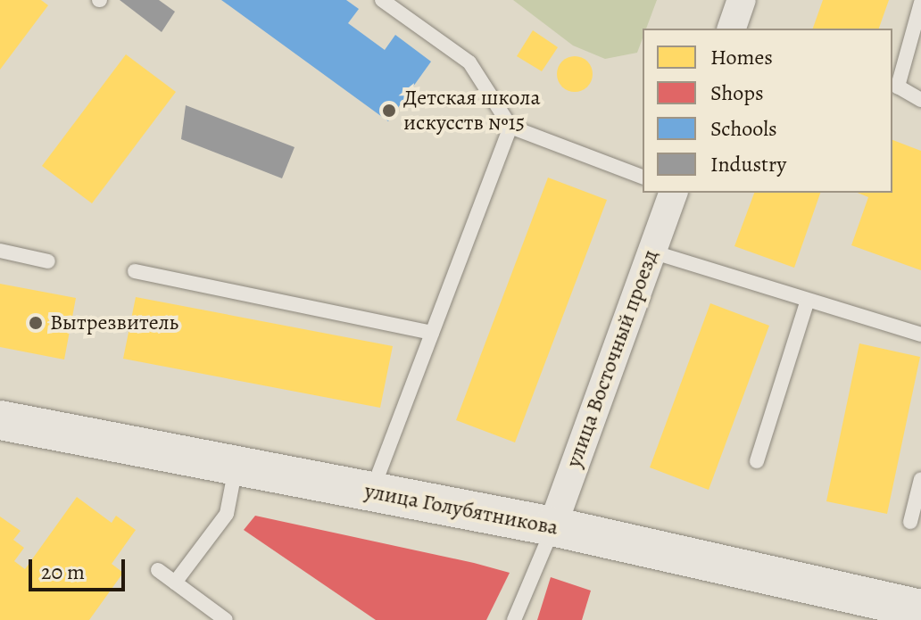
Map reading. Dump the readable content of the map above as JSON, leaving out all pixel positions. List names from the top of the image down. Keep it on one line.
{"streets":{"street":["улица Восточный проезд","улица Голубятникова"]},"crossings":[["улица Восточный проезд","улица Голубятникова"]],"places":["Детская школа искусств №15","Вытрезвитель"],"legend":["Homes","Shops","Schools","Industry"],"scale_bar":"20 m"}
